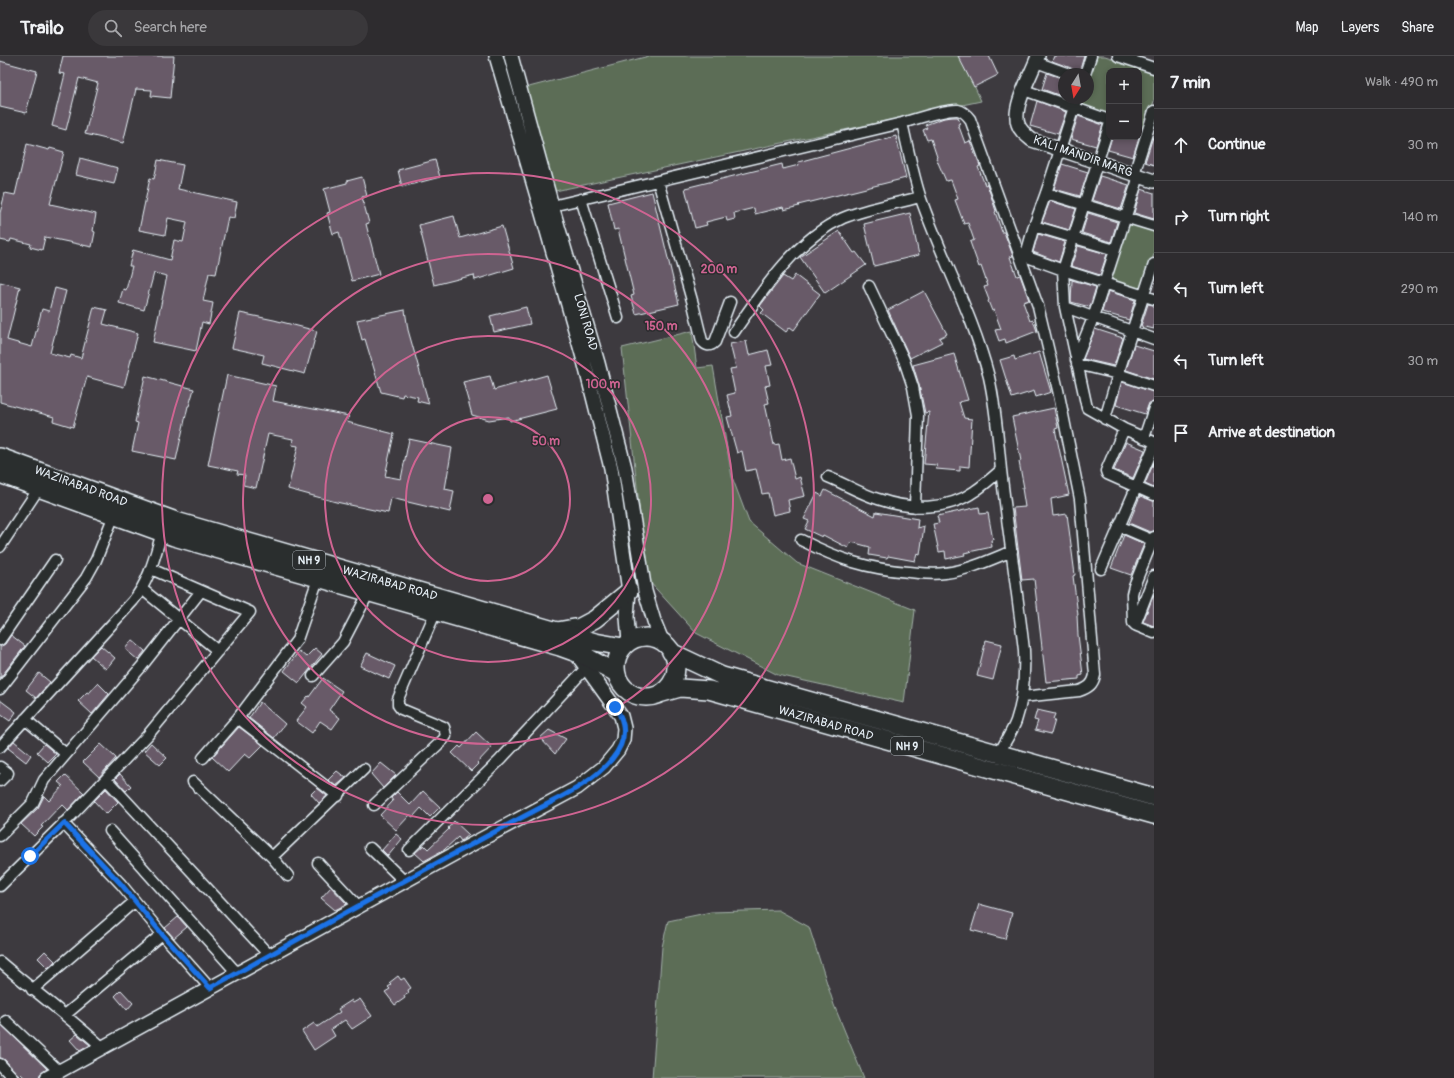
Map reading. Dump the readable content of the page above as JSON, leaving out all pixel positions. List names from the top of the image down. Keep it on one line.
{"streets":{"main road":["WAZIRABAD ROAD","NH 9"],"street":["KALI MANDIR MARG","LONI ROAD"]},"north":"bottom","page":{"header":"Trailo","search":"Search here","nav":["Map","Layers","Share"],"heading":["7 min","Walk · 490 m"],"map_buttons":["+","−"],"list":[["Continue","30 m"],["Turn right","140 m"],["Turn left","290 m"],["Turn left","30 m"],"Arrive at destination"]},"rings":["200 m","150 m","100 m","50 m"]}
